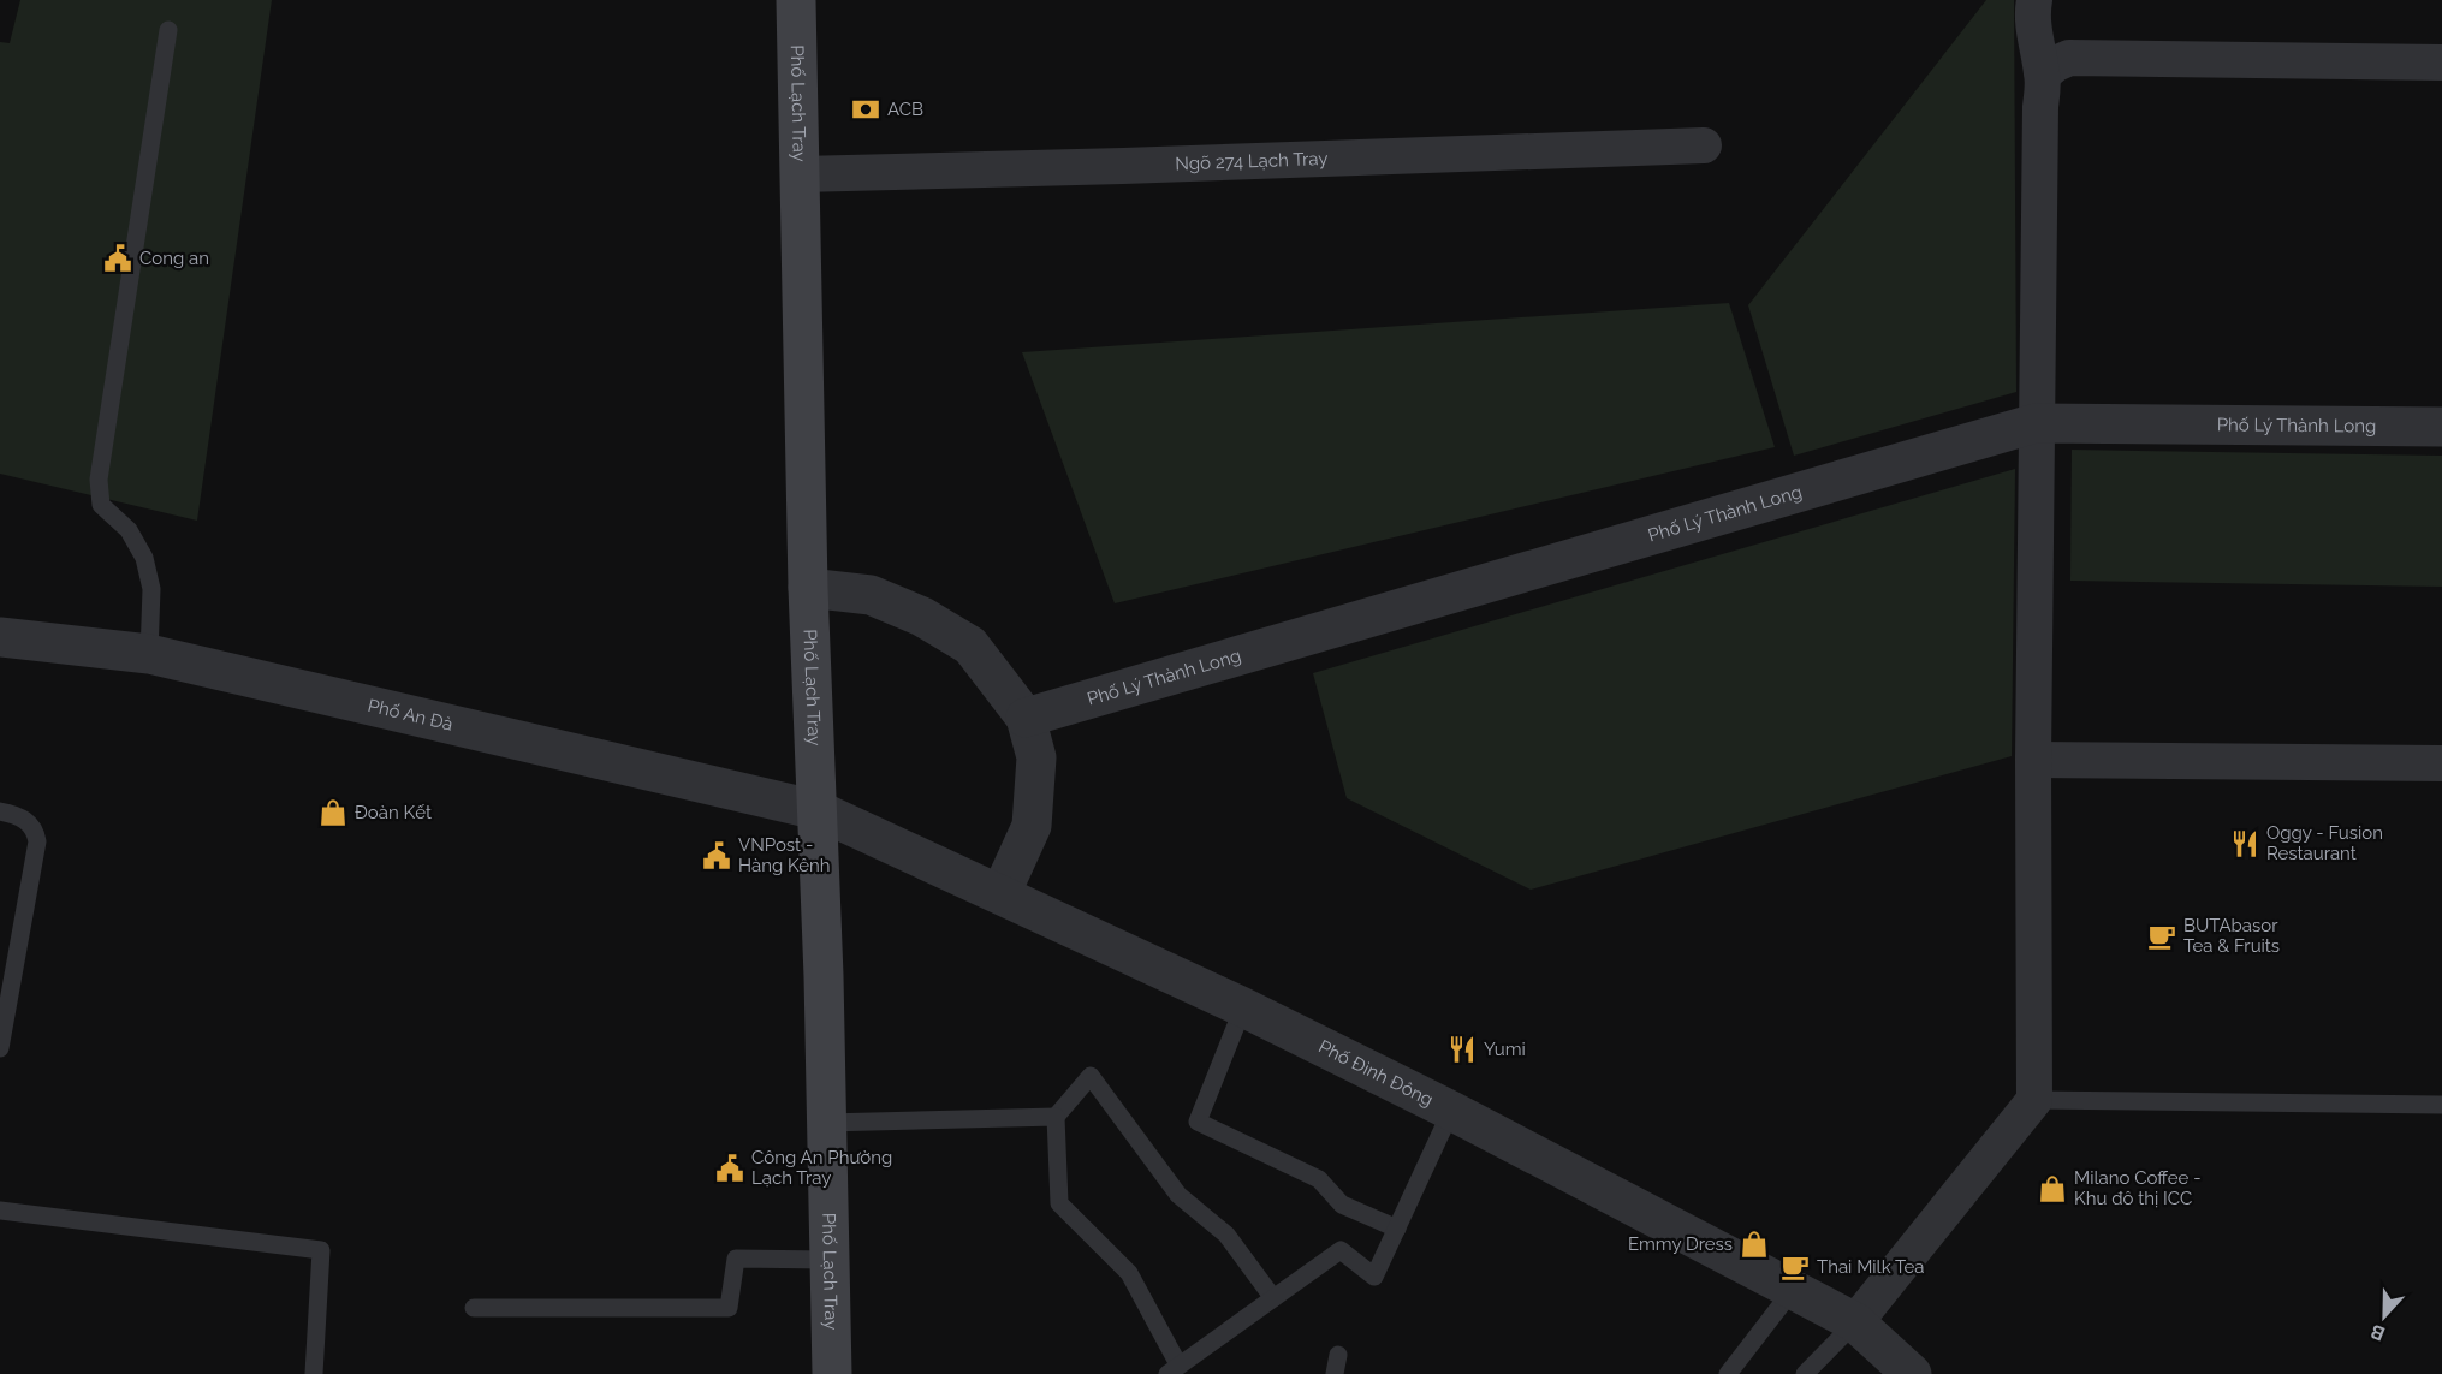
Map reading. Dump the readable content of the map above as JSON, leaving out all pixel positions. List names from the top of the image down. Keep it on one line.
{"streets":{"main road":["Phố Lạch Tray"],"street":["Ngõ 274 Lạch Tray","Phố Lý Thành Long","Phố An Đà","Phố Đình Đông"]},"crossings":[["Phố Lạch Tray","Ngõ 274 Lạch Tray"],["Phố Lạch Tray","Phố An Đà"],["Phố Lạch Tray","Phố Đình Đông"],["Phố An Đà","Phố Đình Đông"]],"places":{"bank":["ACB"],"public building":["Cong an","VNPost - Hàng Kênh","Công An Phường Lạch Tray"],"shop":["Đoàn Kết","Milano Coffee - Khu đô thị ICC","Emmy Dress"],"restaurant":["Oggy - Fusion Restaurant","Yumi"],"cafe":["BUTAbasor Tea & Fruits","Thai Milk Tea"]},"north":"bottom"}
